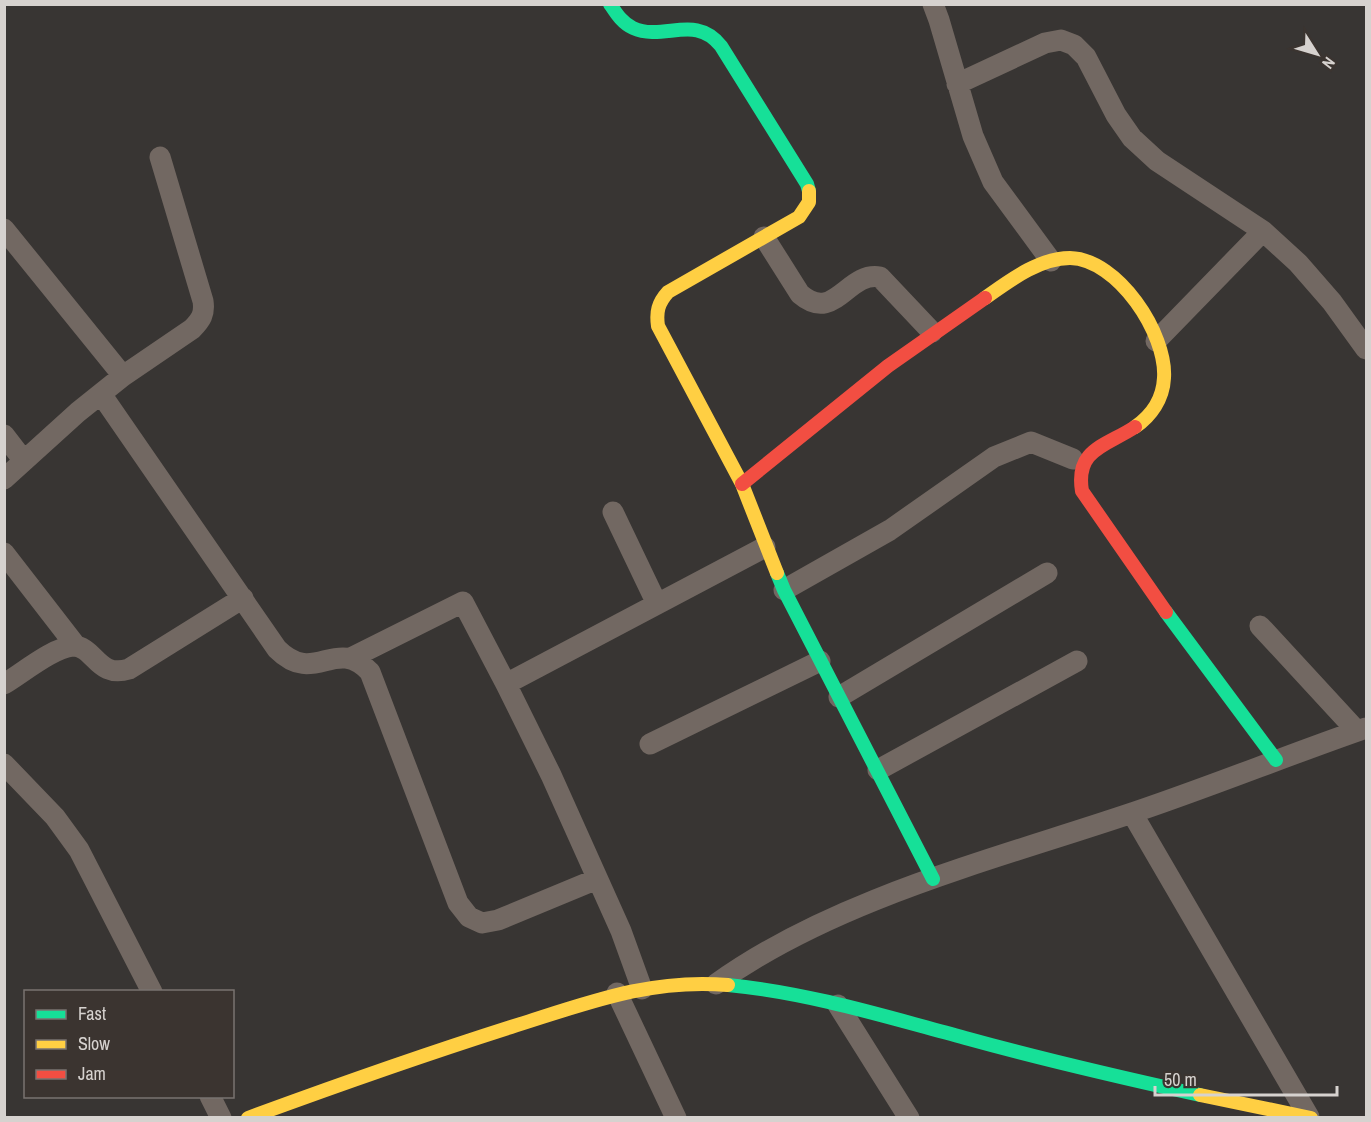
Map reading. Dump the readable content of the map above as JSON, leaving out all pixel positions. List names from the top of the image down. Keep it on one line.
{"legend":["Fast","Slow","Jam"],"scale_bar":"50 m","north":"bottom right"}
